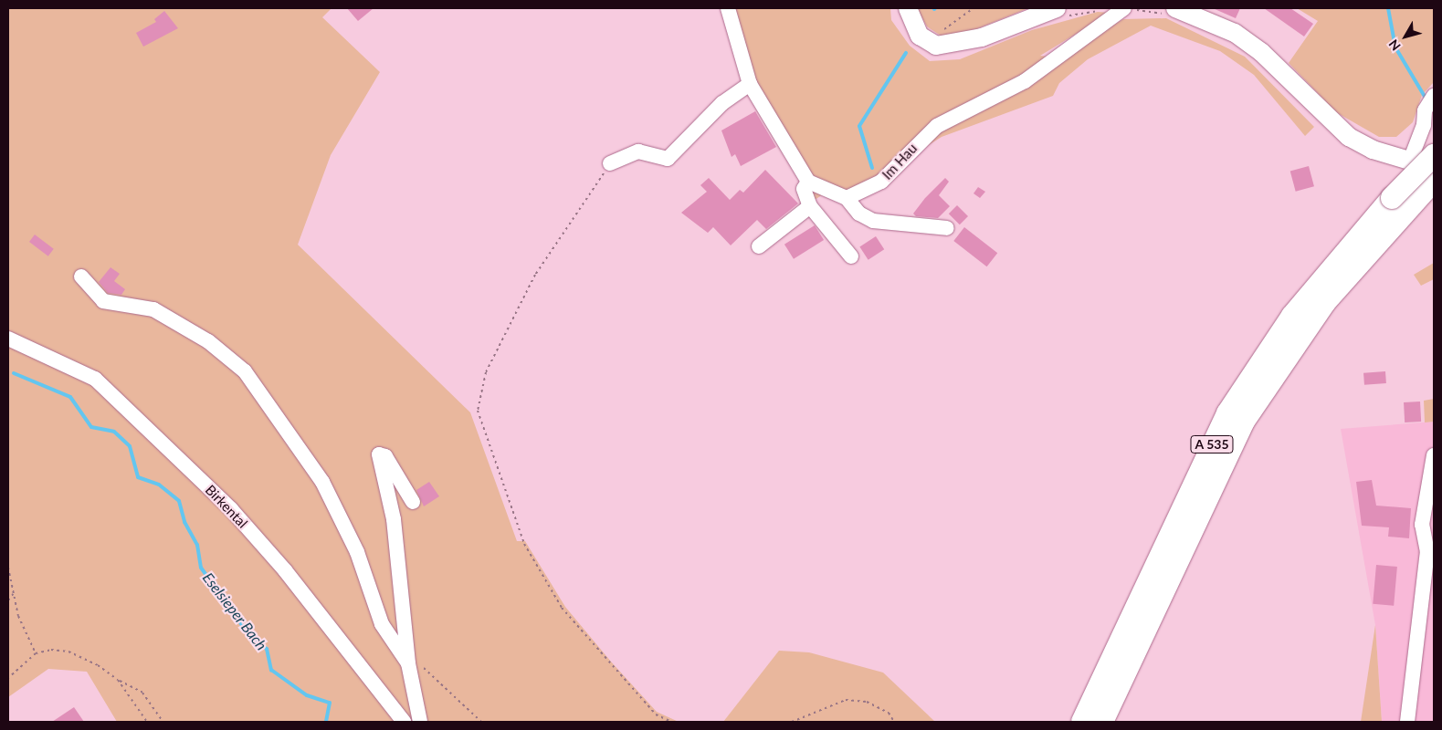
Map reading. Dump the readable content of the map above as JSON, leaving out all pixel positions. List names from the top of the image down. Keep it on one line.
{"streets":{"highway":["A 535"],"street":["Im Hau","Birkental"]},"water":["Eselsieper Bach"],"north":"bottom left"}
